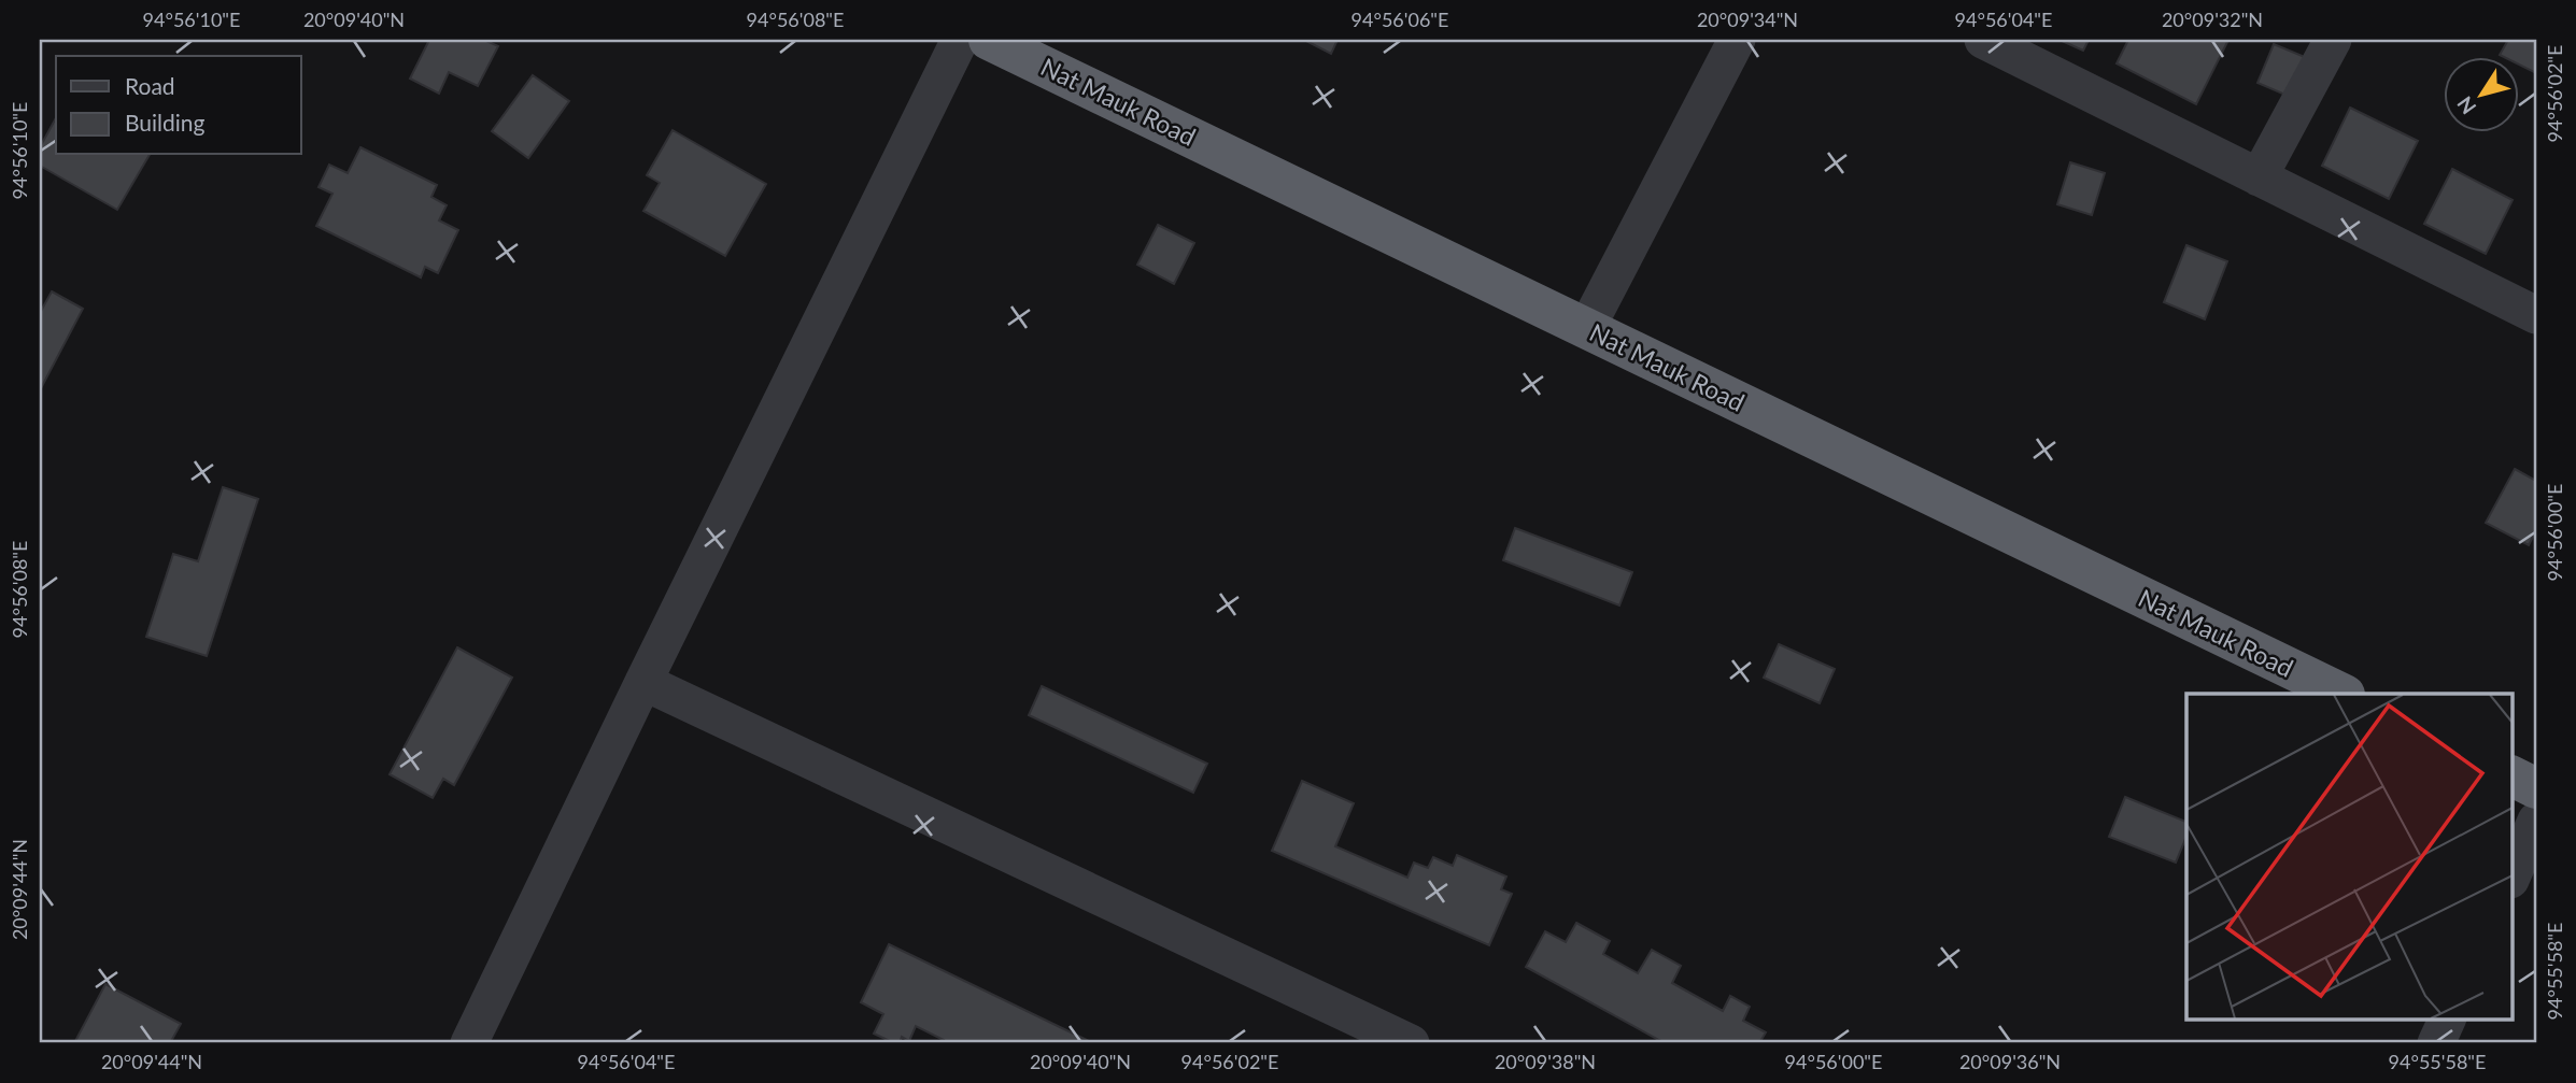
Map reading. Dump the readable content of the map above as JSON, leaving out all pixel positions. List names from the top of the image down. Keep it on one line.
{"streets":{"highway":["Nat Mauk Road"]},"legend":["Road","Building"],"north":"bottom left","coordinates":["94°56'10\"E","20°09'40\"N","94°56'08\"E","94°56'06\"E","20°09'34\"N","94°56'04\"E","20°09'32\"N","94°56'02\"E","94°56'00\"E","20°09'44\"N","94°55'58\"E","20°09'38\"N","20°09'36\"N"]}
